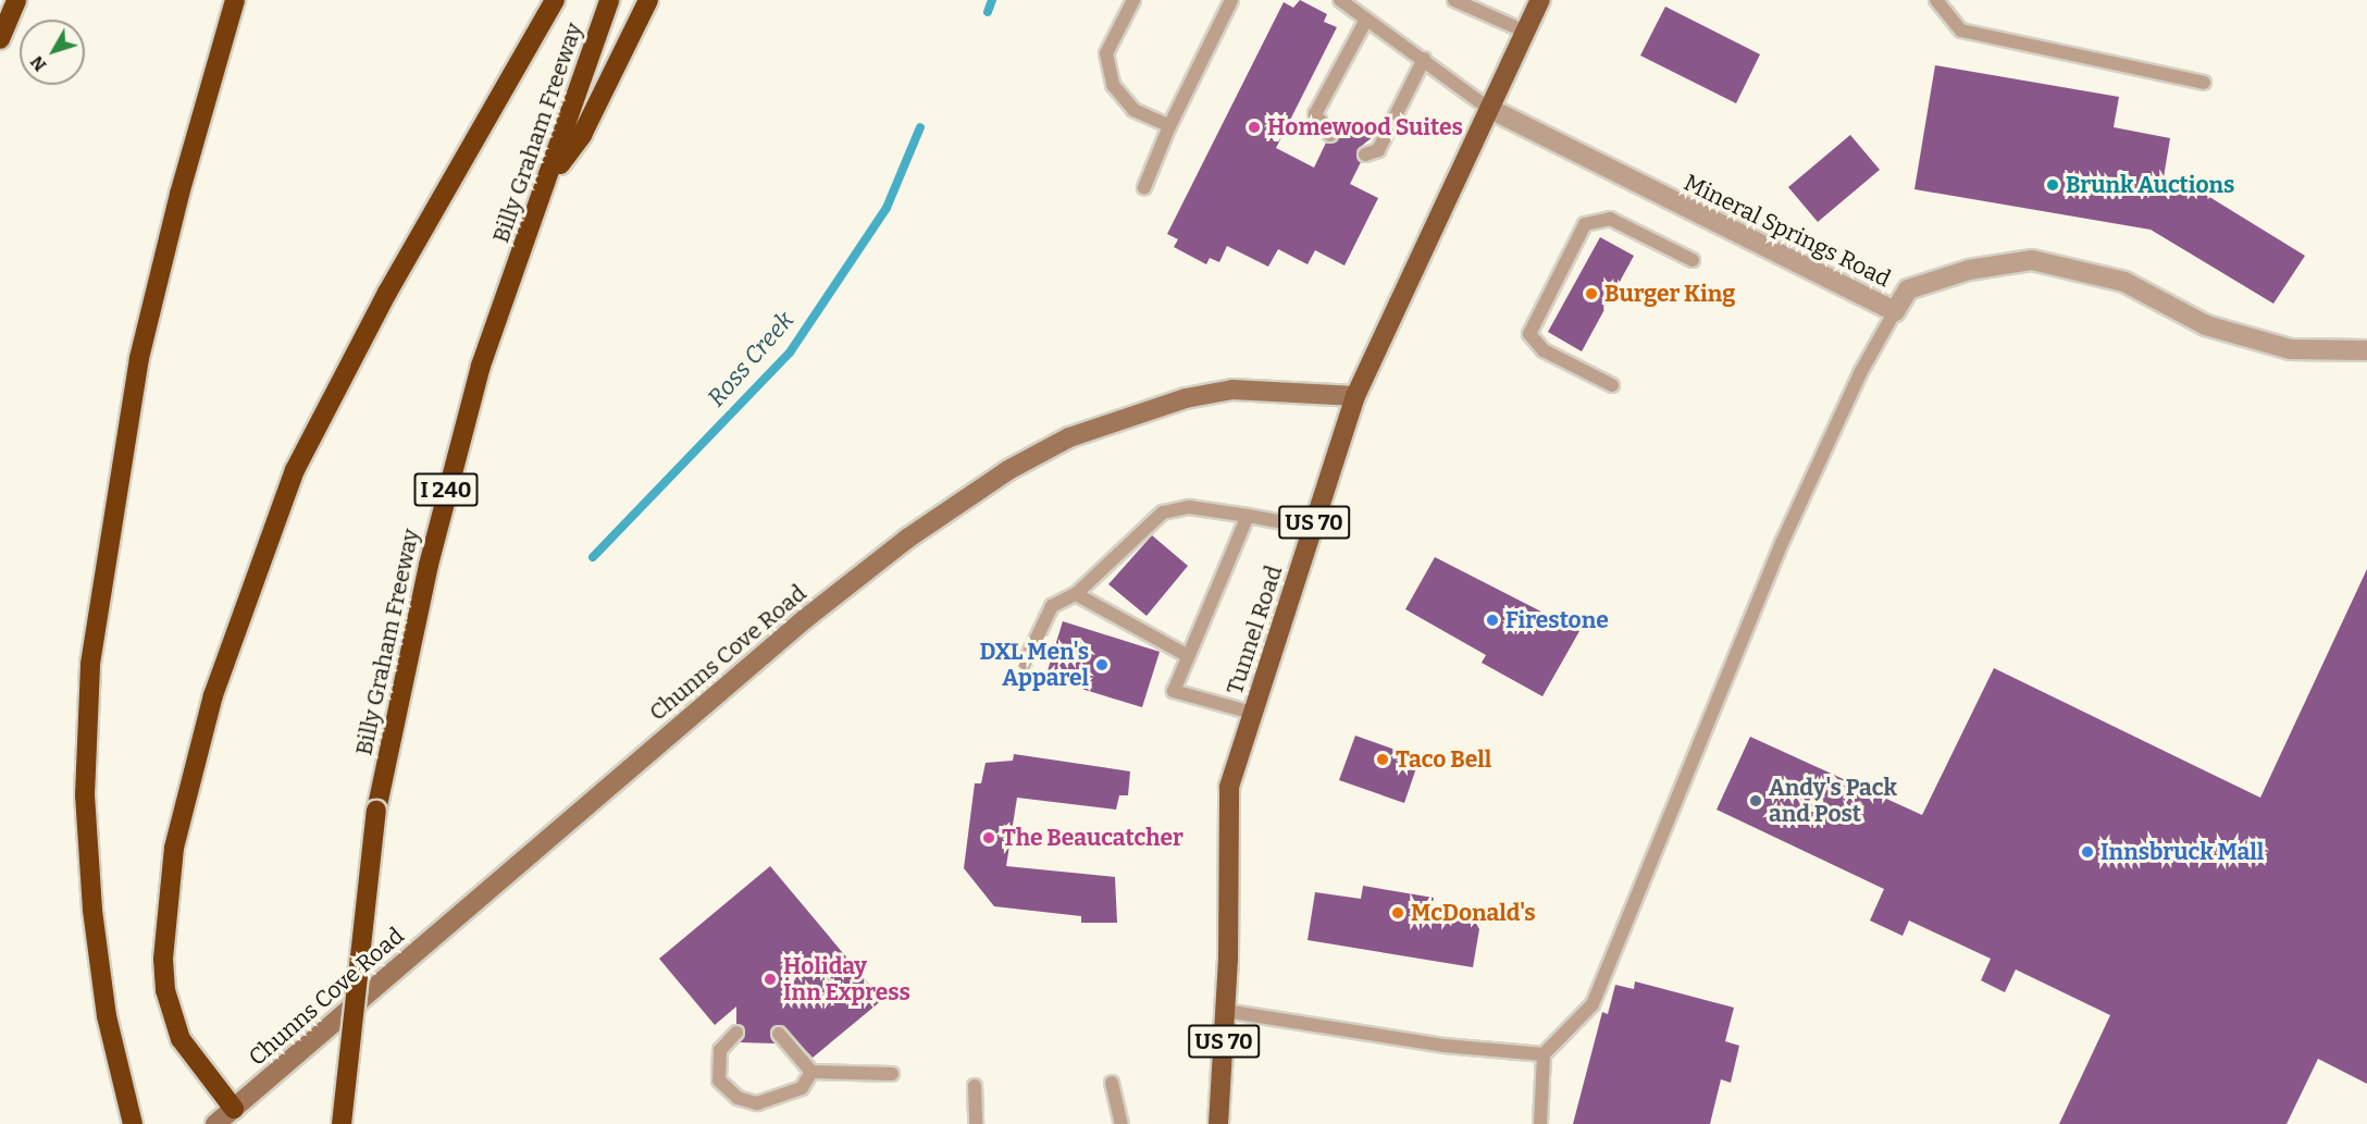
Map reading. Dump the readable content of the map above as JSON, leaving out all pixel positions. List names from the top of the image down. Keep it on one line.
{"streets":{"highway":["Billy Graham Freeway","I 240"],"main road":["US 70","Tunnel Road","Chunns Cove Road"],"street":["Mineral Springs Road"]},"crossings":[["Mineral Springs Road","Tunnel Road"],["Tunnel Road","Chunns Cove Road"]],"water":["Ross Creek"],"places":["Homewood Suites","Brunk Auctions","Burger King","Firestone","DXL Men's Apparel","Taco Bell","Andy's Pack and Post","The Beaucatcher","Innsbruck Mall","McDonald's","Holiday Inn Express"],"north":"bottom left"}
